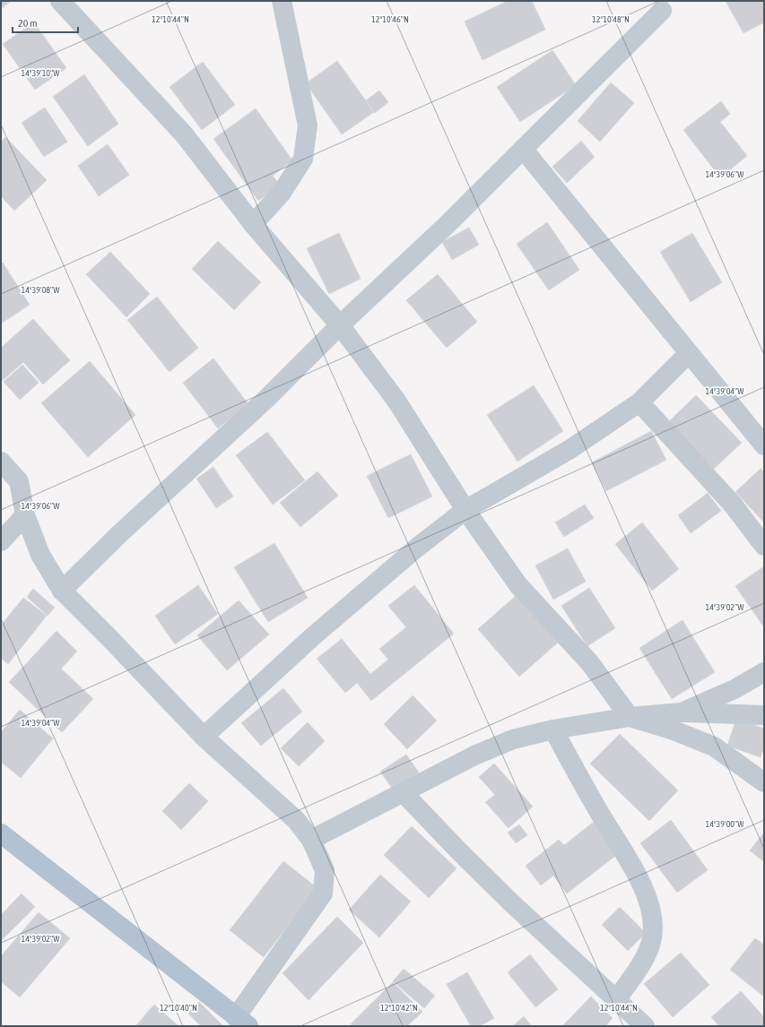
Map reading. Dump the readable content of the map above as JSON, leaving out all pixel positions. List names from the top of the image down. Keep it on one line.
{"scale_bar":"20 m","coordinates":["12°10'44\"N","12°10'46\"N","12°10'48\"N","14°39'10\"W","14°39'06\"W","14°39'08\"W","14°39'04\"W","14°39'02\"W","14°39'00\"W","12°10'40\"N","12°10'42\"N"]}
